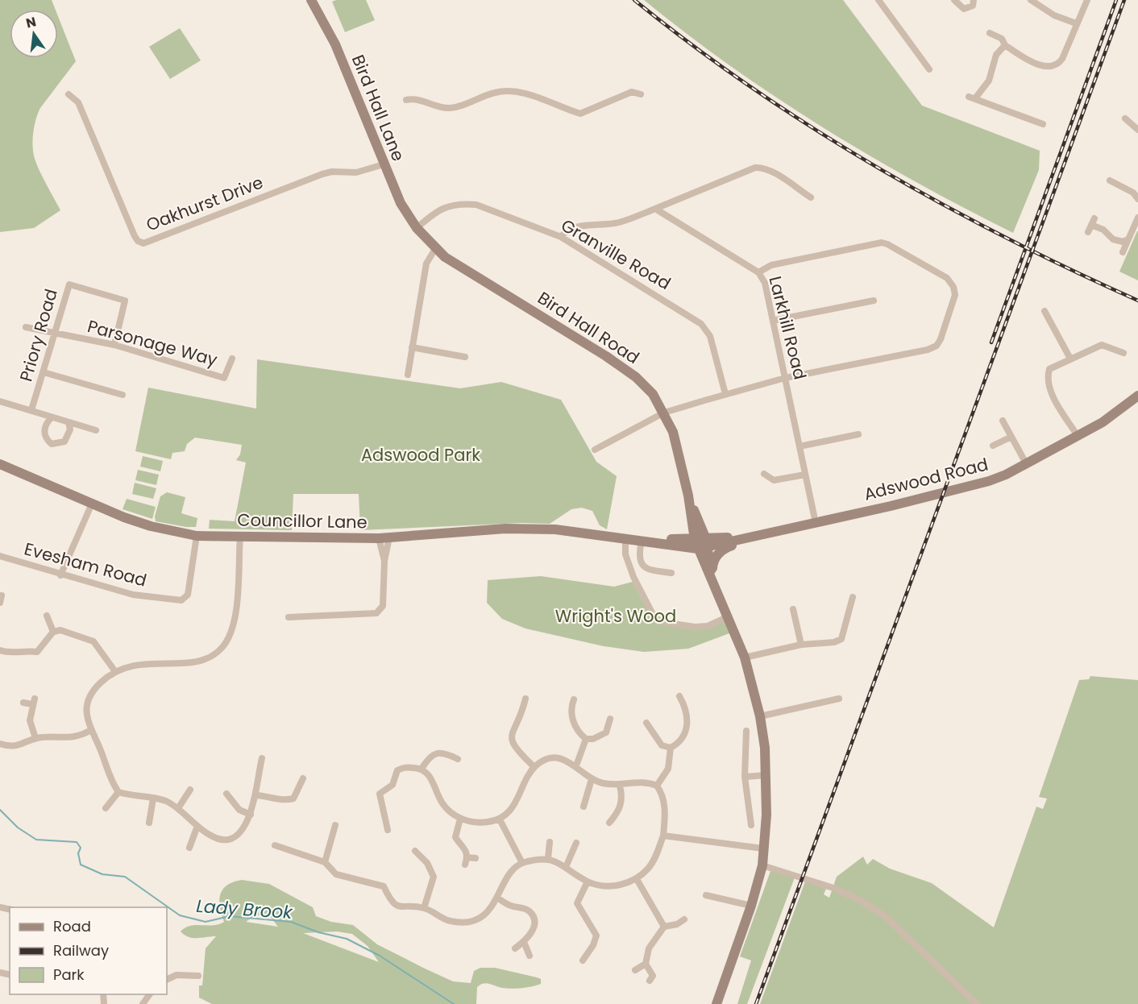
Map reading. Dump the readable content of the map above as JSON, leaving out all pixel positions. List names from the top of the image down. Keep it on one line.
{"streets":{"street":["Bird Hall Lane","Oakhurst Drive","Granville Road","Bird Hall Road","Larkhill Road","Priory Road","Parsonage Way","Adswood Road","Councillor Lane","Evesham Road"]},"crossings":[["Bird Hall Lane","Oakhurst Drive"],["Bird Hall Lane","Granville Road"],["Bird Hall Lane","Bird Hall Road"],["Granville Road","Bird Hall Road"],["Bird Hall Road","Adswood Road"],["Bird Hall Road","Councillor Lane"],["Larkhill Road","Adswood Road"],["Priory Road","Parsonage Way"],["Adswood Road","Councillor Lane"],["Councillor Lane","Evesham Road"]],"water":["Lady Brook"],"parks":["Adswood Park","Wright's Wood"],"legend":["Road","Railway","Park"],"north":"top"}
